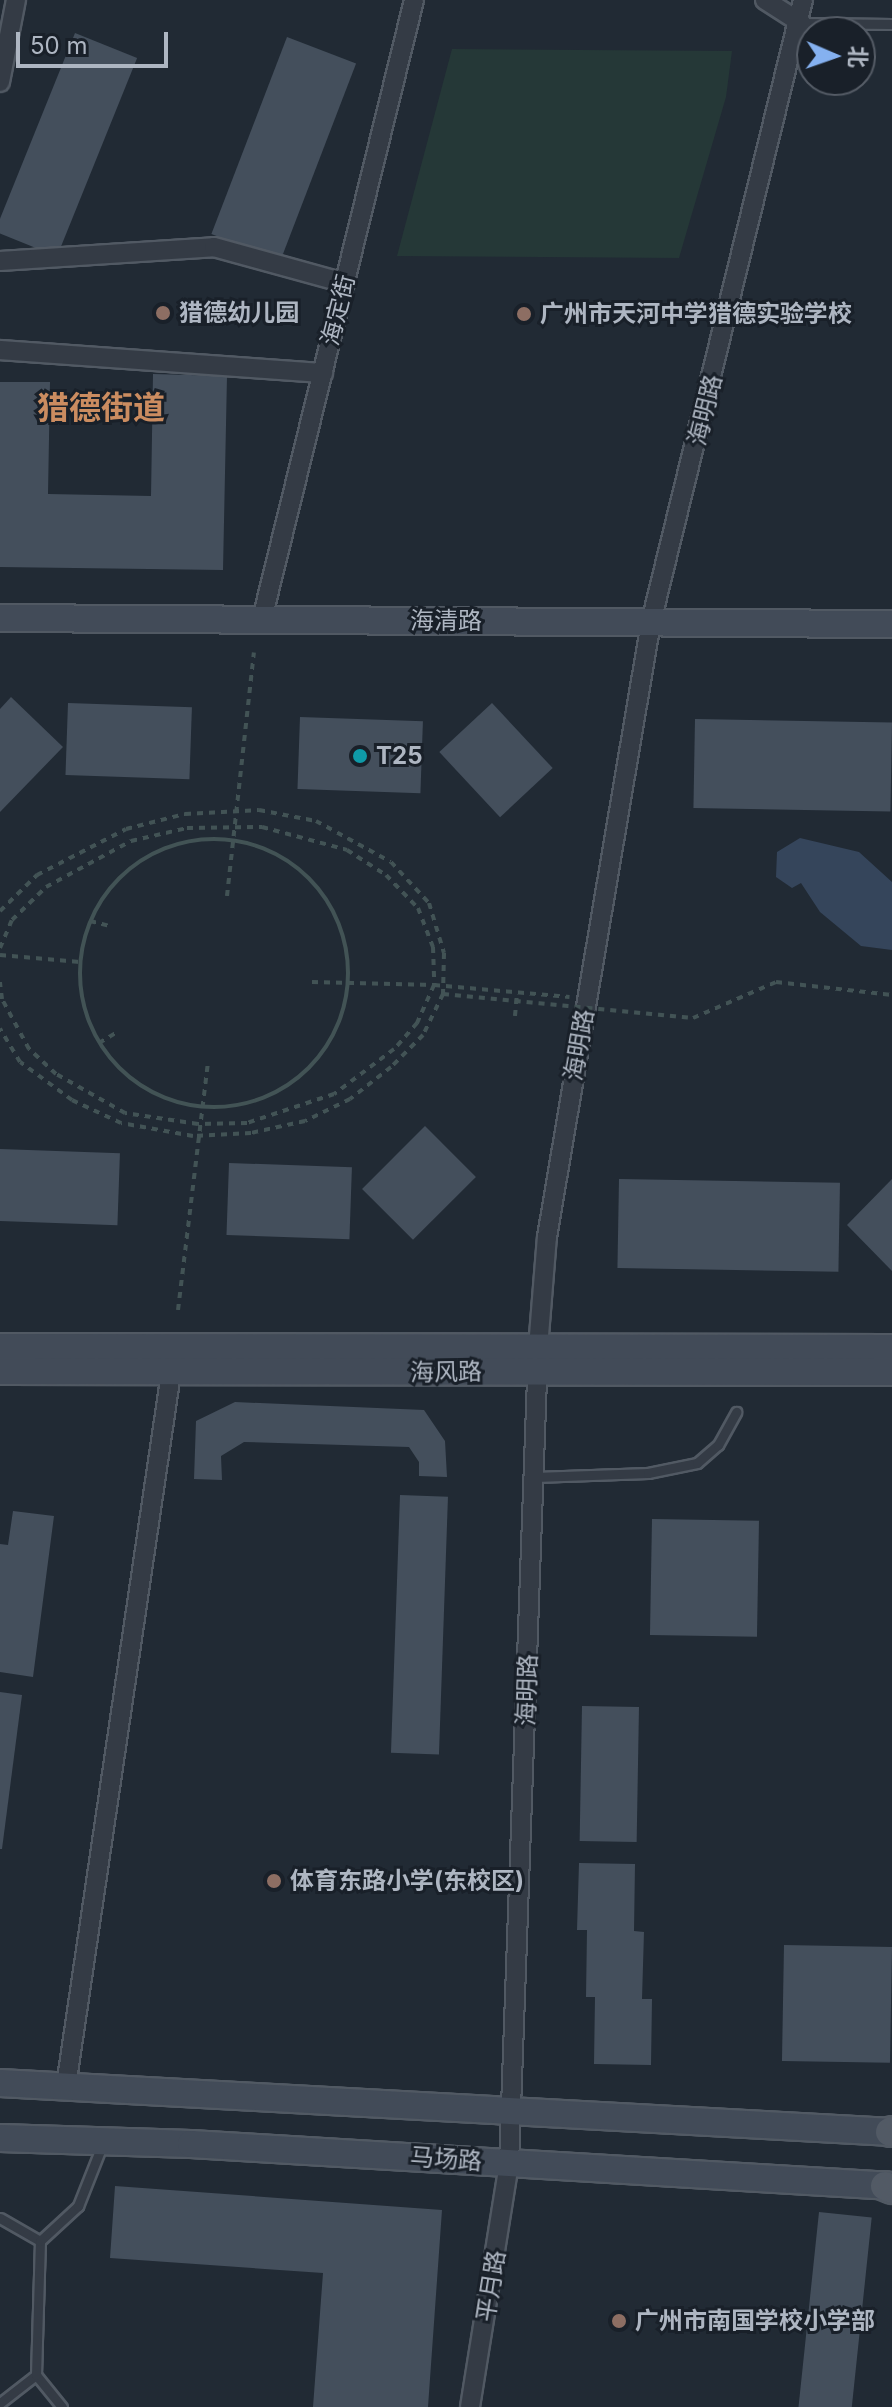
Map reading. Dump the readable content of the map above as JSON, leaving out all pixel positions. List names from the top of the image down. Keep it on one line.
{"streets":{"street":["海定街","海明路","海清路","海风路","马场路","平月路"]},"crossings":[["海定街","海清路"],["海明路","海清路"],["海明路","海风路"],["海明路","马场路"],["海明路","平月路"],["马场路","平月路"]],"districts":["猎德街道"],"places":["猎德幼儿园","广州市天河中学猎德实验学校","T25","体育东路小学(东校区)","广州市南国学校小学部"],"scale_bar":"50 m","north":"right"}
